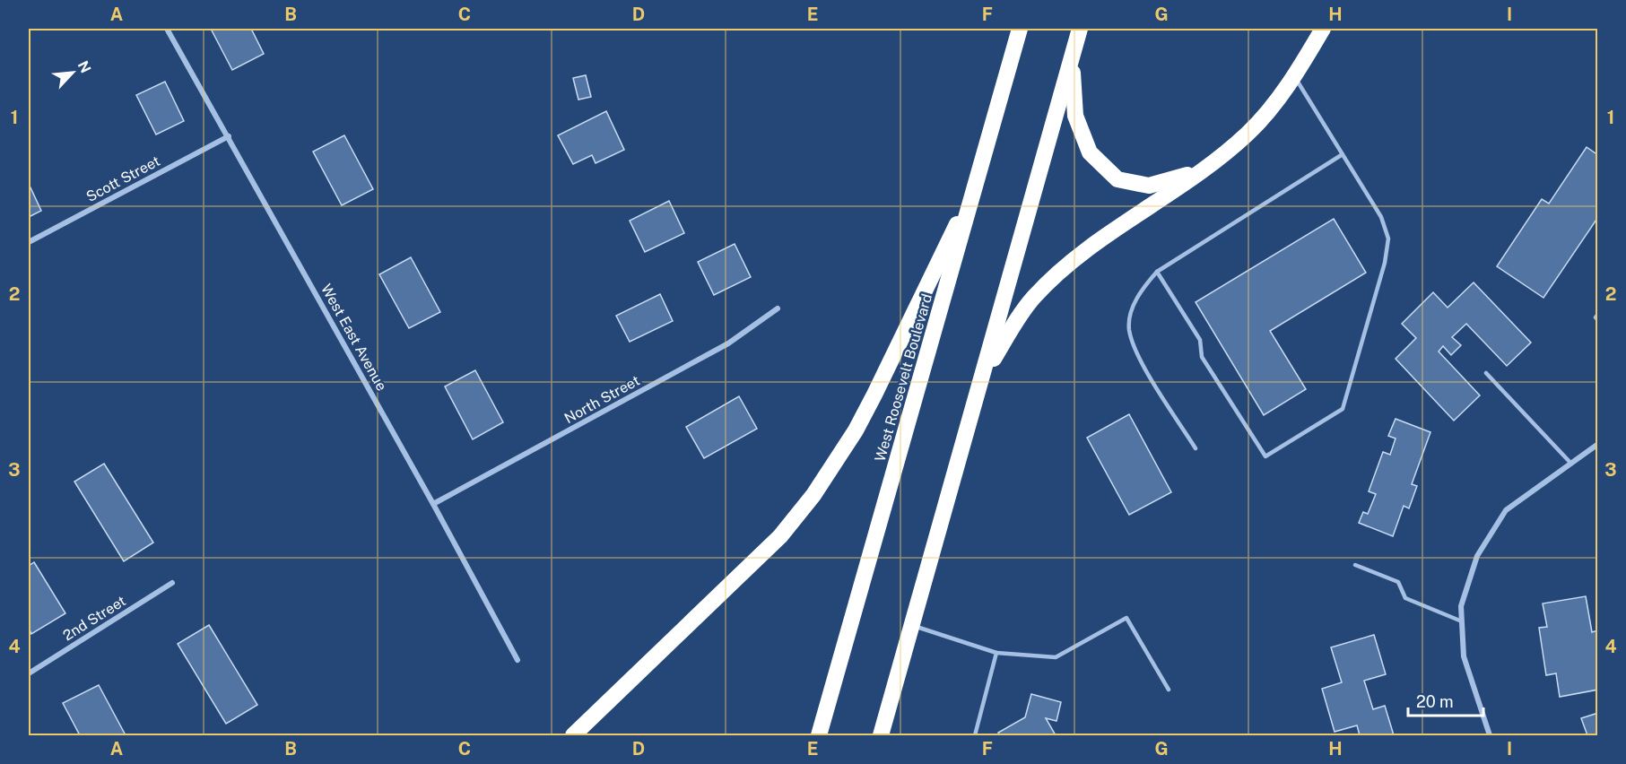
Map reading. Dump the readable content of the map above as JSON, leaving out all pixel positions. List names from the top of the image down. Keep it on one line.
{"streets":{"highway":["West Roosevelt Boulevard"],"street":["Scott Street","West East Avenue","North Street","2nd Street"]},"crossings":[["Scott Street","West East Avenue"],["West East Avenue","North Street"]],"scale_bar":"20 m","north":"top right","grid":{"columns":["A","B","C","D","E","F","G","H","I"],"rows":["1","2","3","4"]}}
